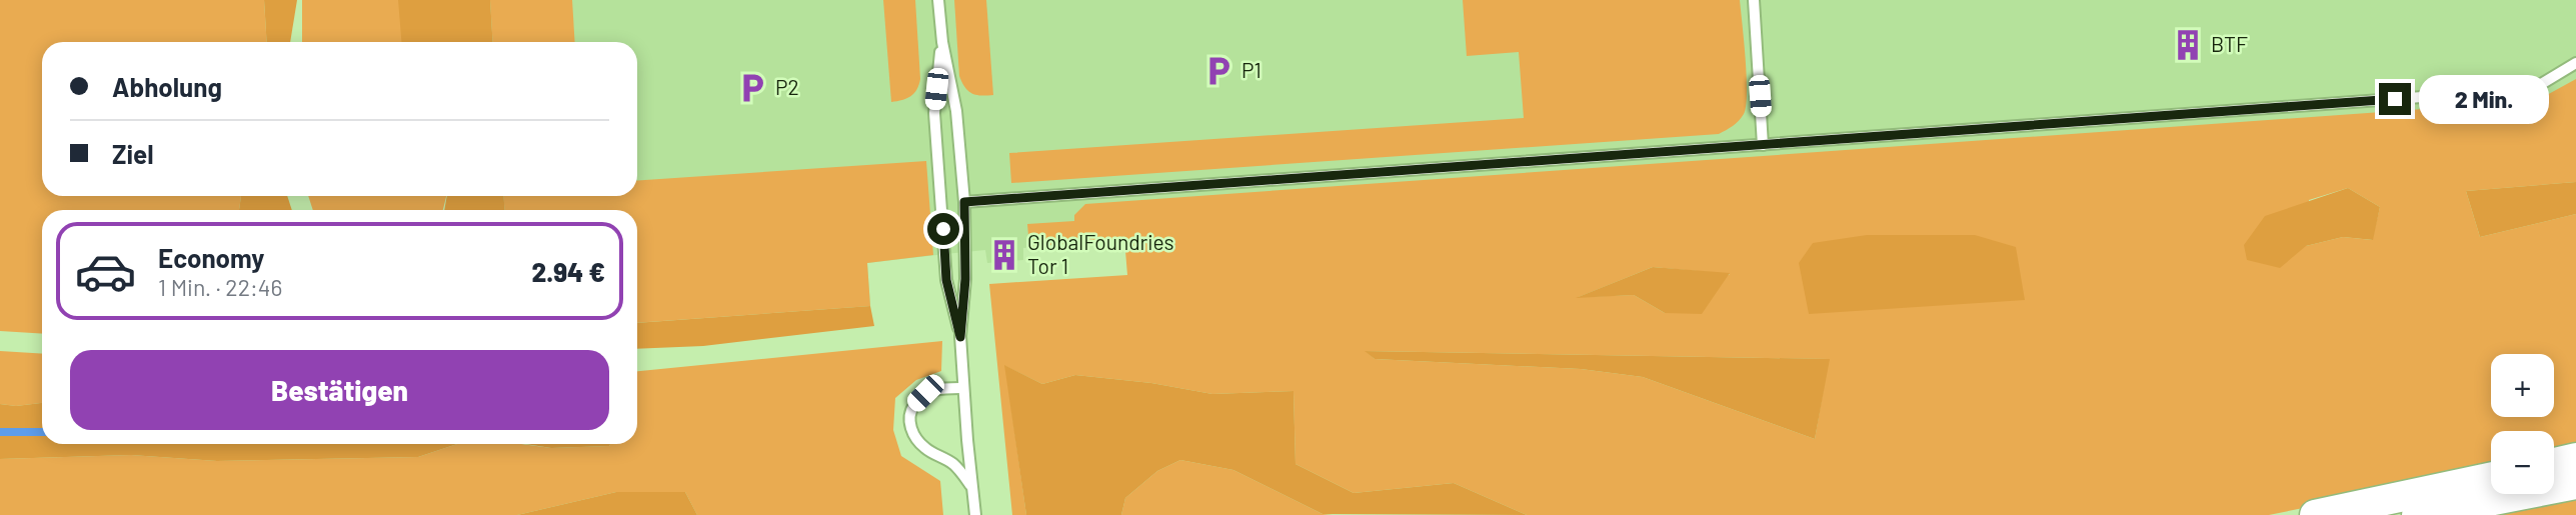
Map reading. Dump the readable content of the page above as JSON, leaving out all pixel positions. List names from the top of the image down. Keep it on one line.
{"places":{"building":["BTF","GlobalFoundries Tor 1"],"parking":["P1","P2"]},"page":{"banner":["Abholung","Ziel"],"bubble":"2 Min.","list":[{"name":"Economy","note":"1 Min. · 22:46","value":"2.94 €"}],"buttons":"Bestätigen","map_buttons":["+","−"]}}
